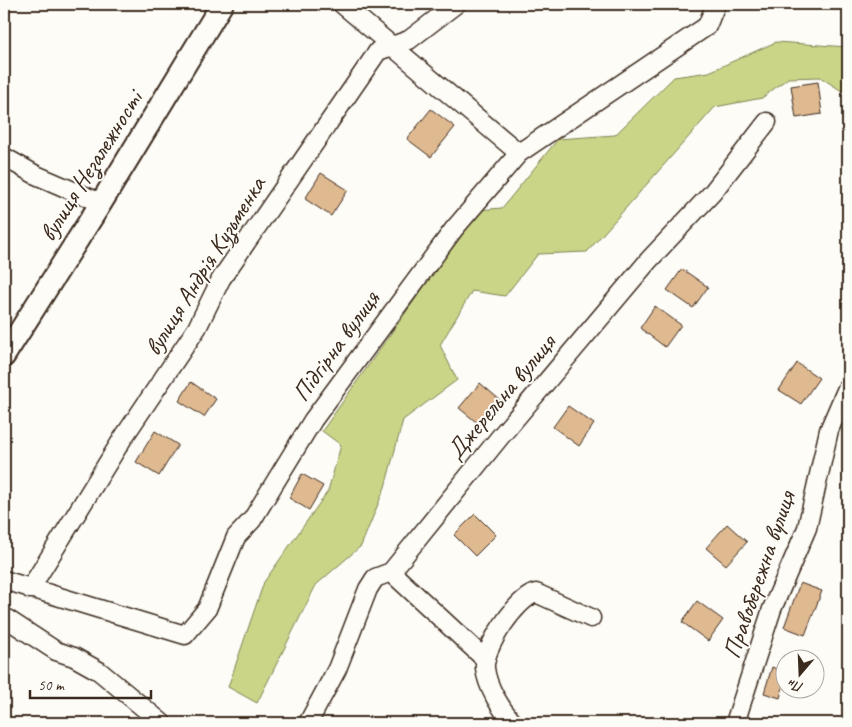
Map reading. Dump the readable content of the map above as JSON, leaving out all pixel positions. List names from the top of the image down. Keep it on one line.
{"streets":{"street":["вулиця Незалежності","вулиця Андрія Кузьменка","Підгірна вулиця","Джерельна вулиця","Правобережна вулиця"]},"crossings":[["вулиця Андрія Кузьменка","Підгірна вулиця"]],"scale_bar":"50 m","north":"bottom"}
